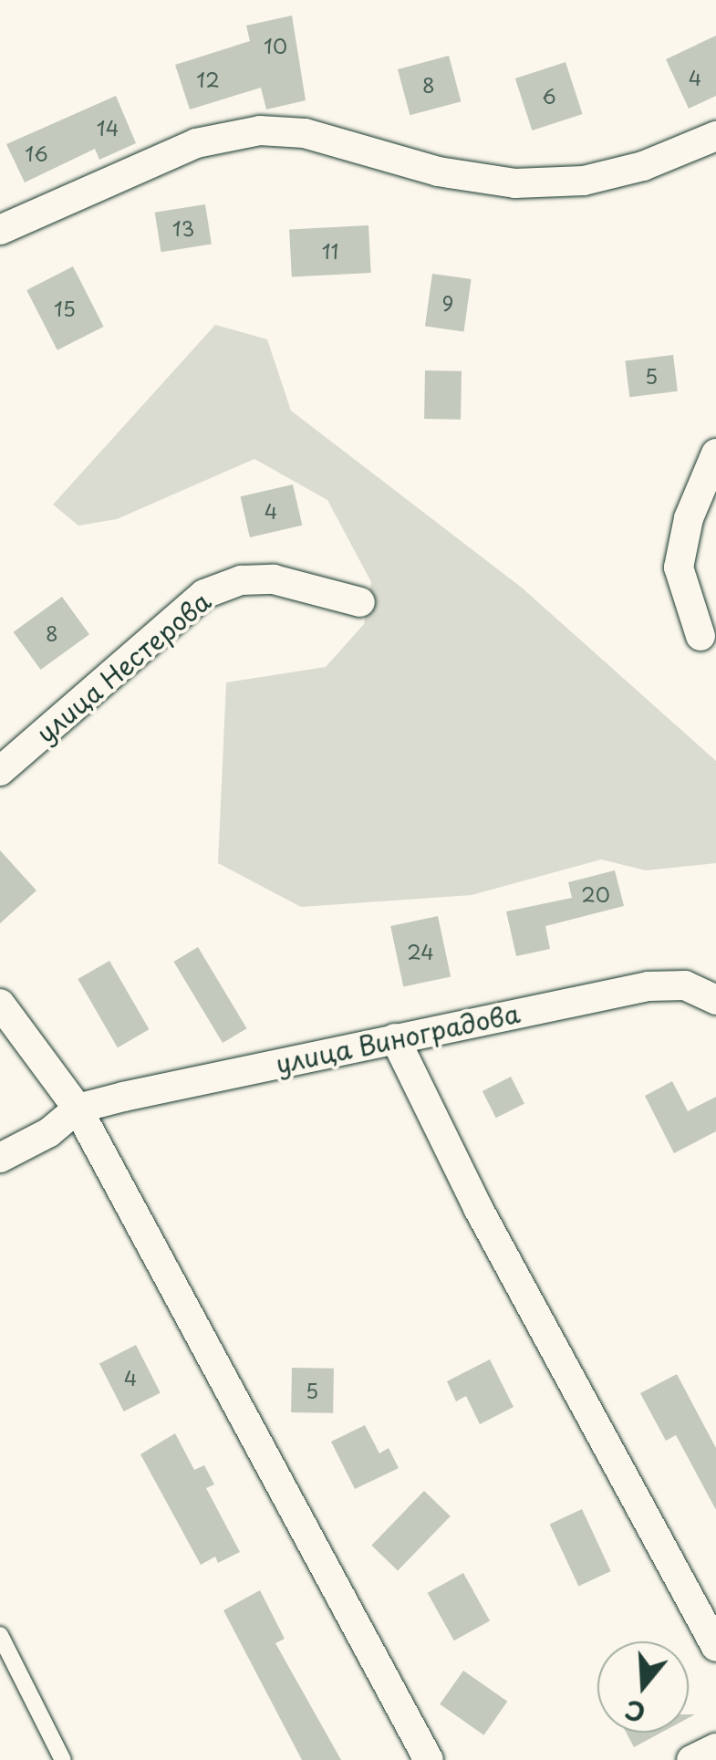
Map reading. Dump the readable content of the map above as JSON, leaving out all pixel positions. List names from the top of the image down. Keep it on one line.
{"streets":{"street":["улица Нестерова","улица Виноградова"]},"house_numbers":["10","4","12","8","6","14","16","13","11","9","15","5","4","8","20","24","4","5"],"north":"bottom"}
